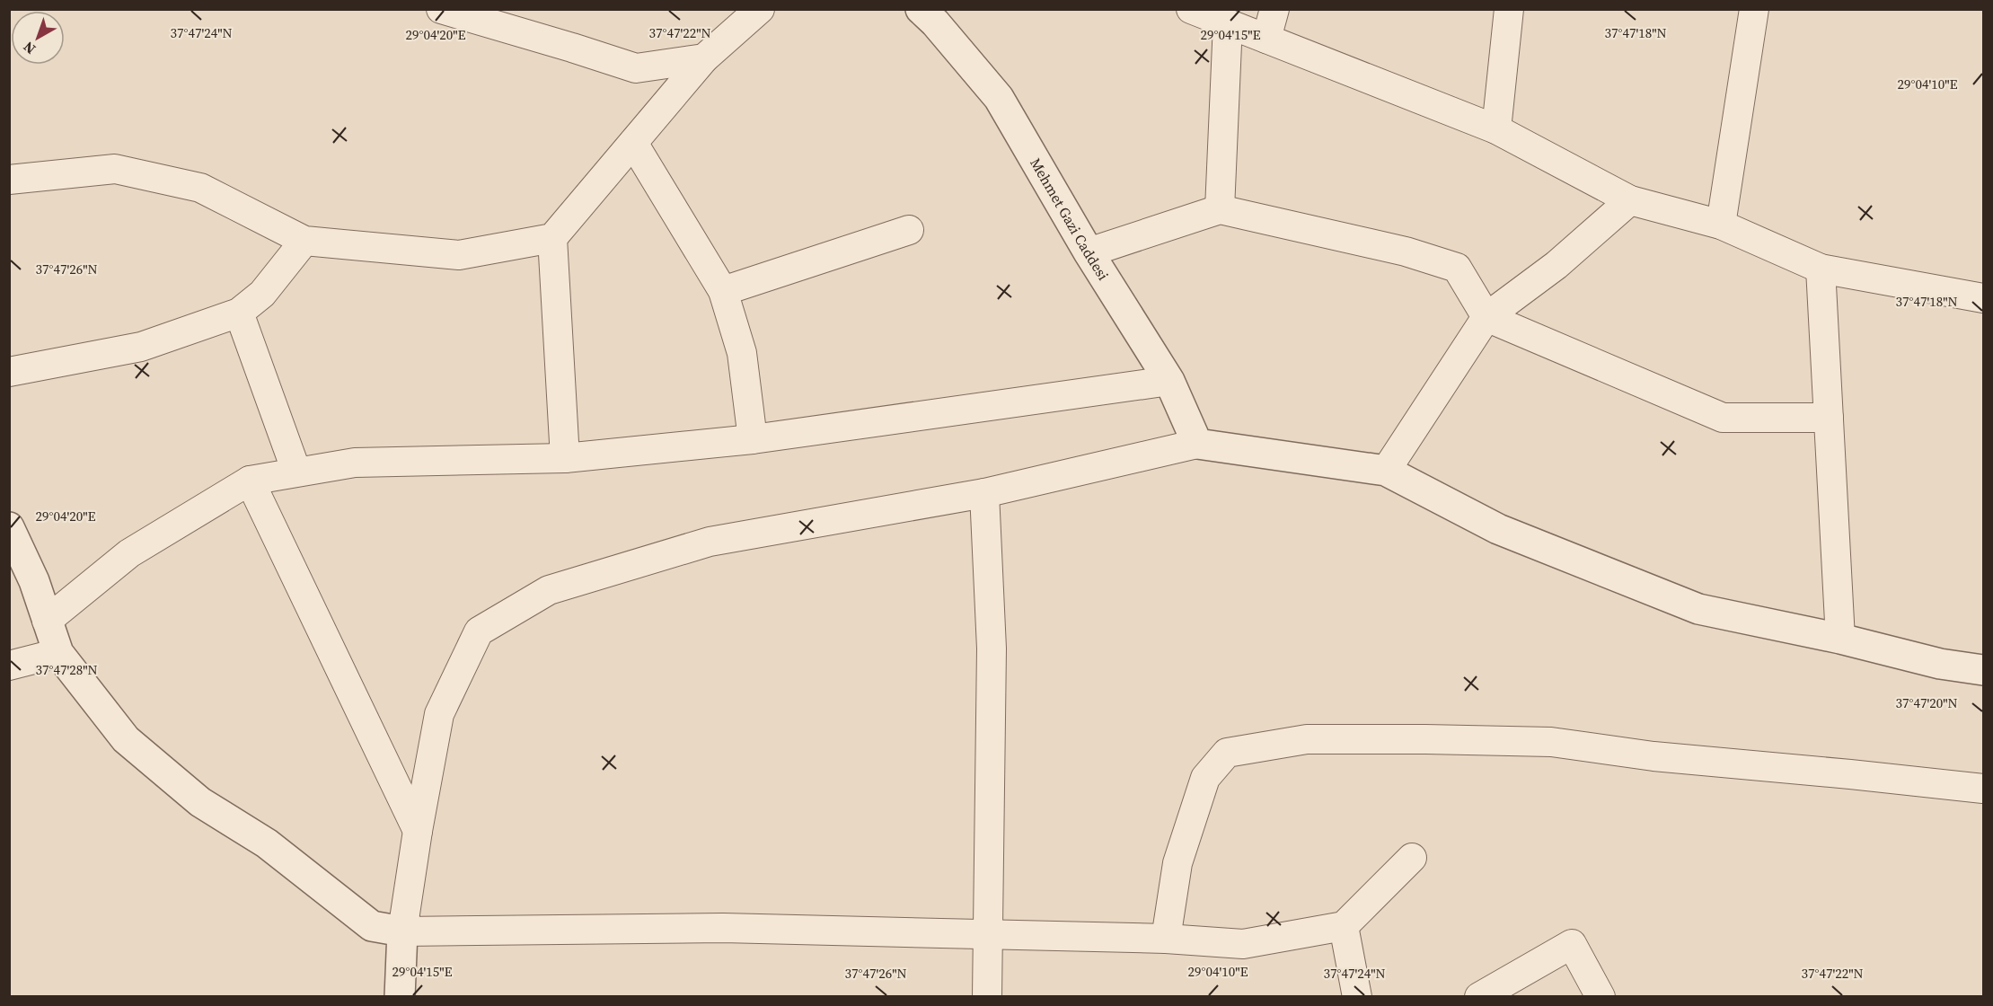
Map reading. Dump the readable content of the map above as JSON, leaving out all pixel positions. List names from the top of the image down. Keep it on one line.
{"streets":{"street":["Mehmet Gazi Caddesi"]},"north":"bottom left","coordinates":["37°47'18\"N","37°47'24\"N","37°47'22\"N","29°04'20\"E","29°04'15\"E","29°04'10\"E","37°47'26\"N","37°47'28\"N","37°47'20\"N"]}
